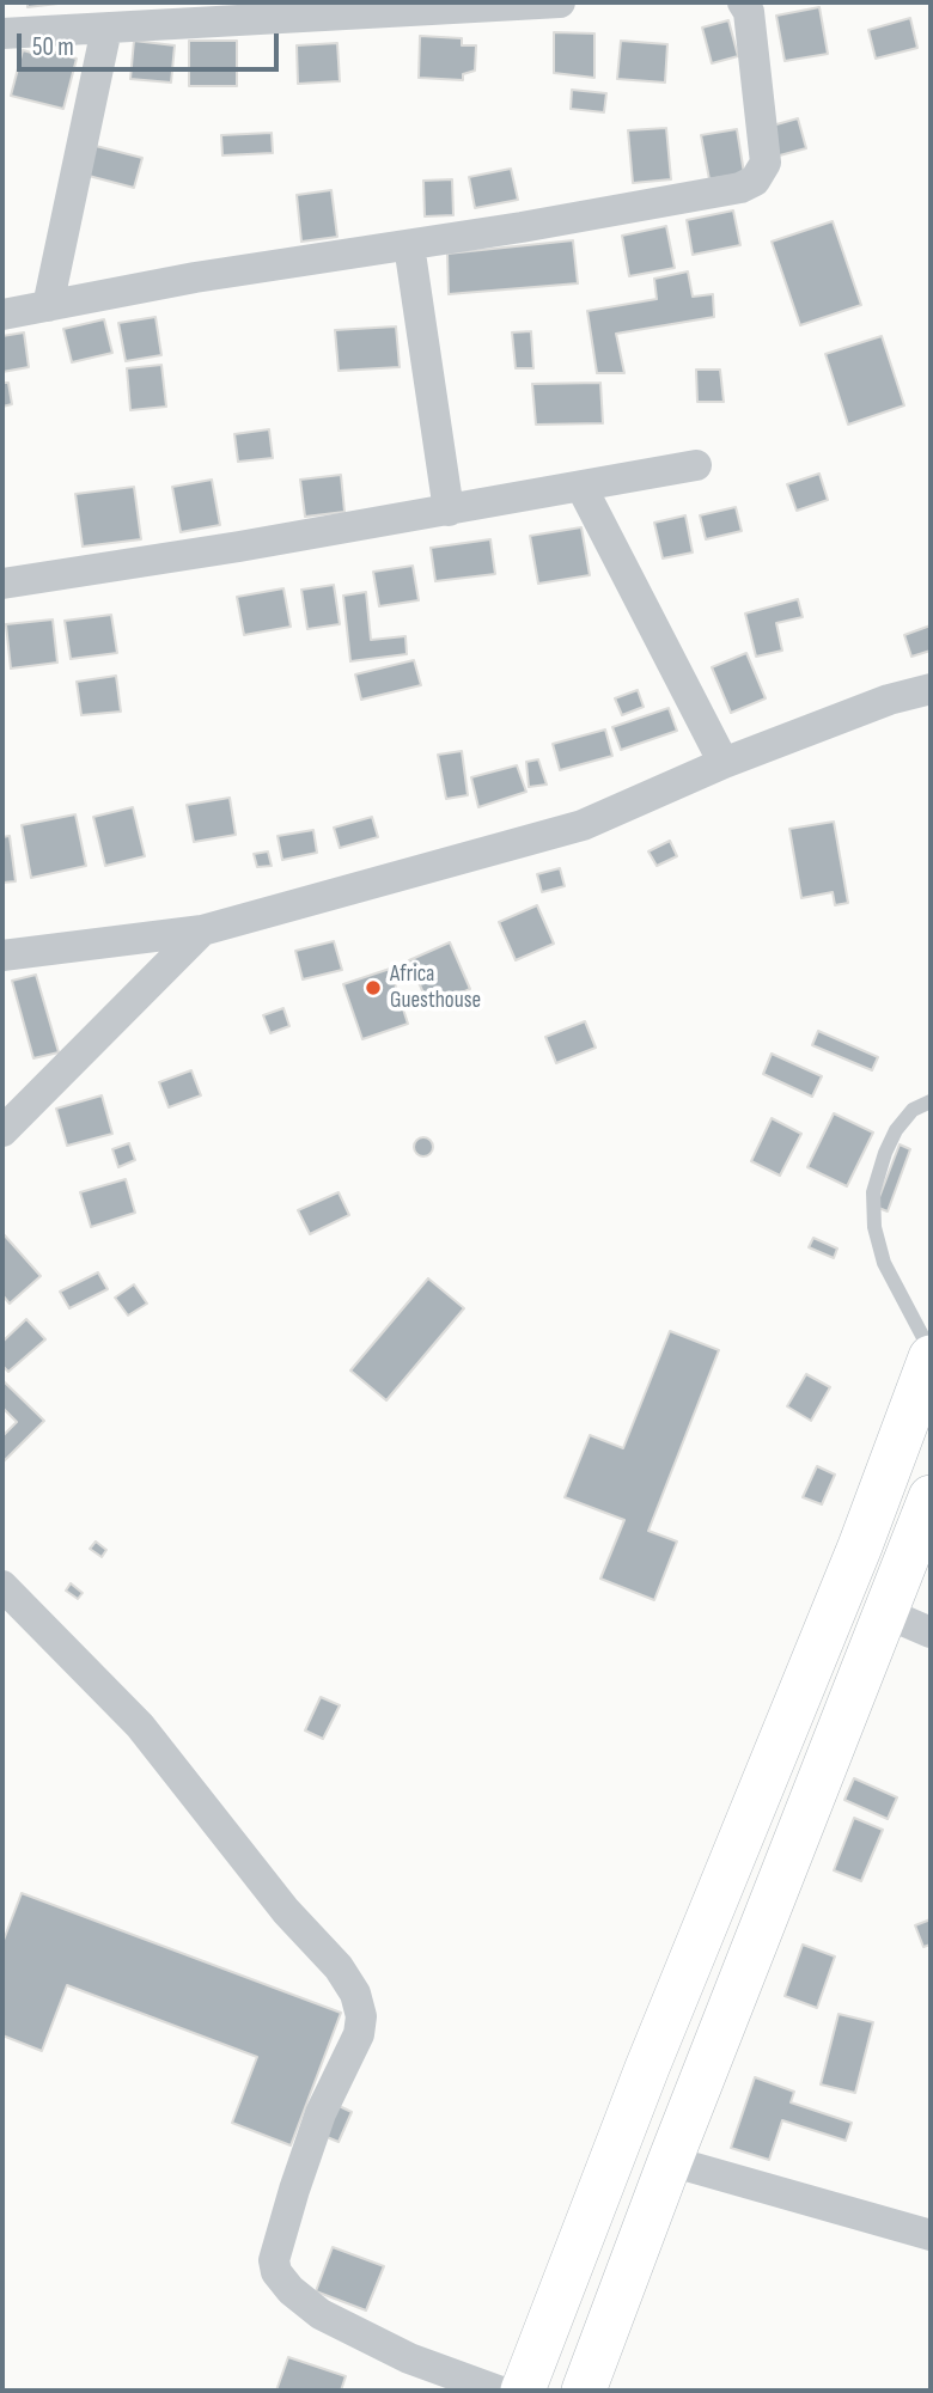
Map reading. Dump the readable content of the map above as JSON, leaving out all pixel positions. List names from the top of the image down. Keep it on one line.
{"places":["Africa Guesthouse"],"scale_bar":"50 m"}
